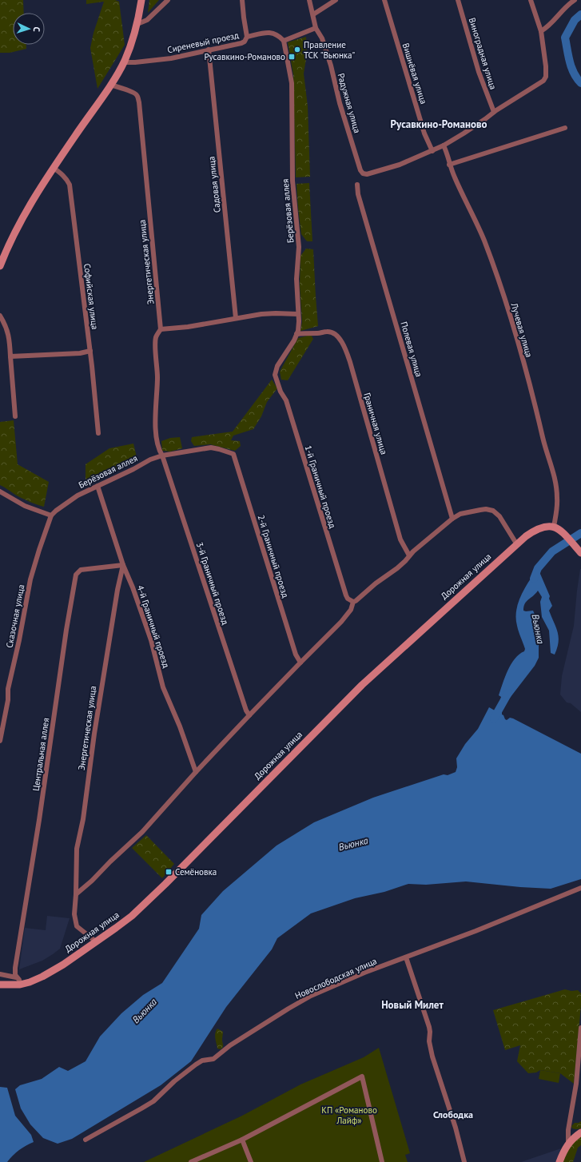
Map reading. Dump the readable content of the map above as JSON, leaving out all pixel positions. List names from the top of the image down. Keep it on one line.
{"streets":{"main road":["Дорожная улица"],"street":["Сиреневый проезд","Виноградная улица","Вишнёвая улица","Радужная улица","Садовая улица","Берёзовая аллея","Энергетическая улица","Софийская улица","Лучевая улица","Полевая улица","Граничная улица","1-й Граничный проезд","2-й Граничный проезд","3-й Граничный проезд","Сказочная улица","4-й Граничный проезд","Центральная аллея","Новослободская улица"]},"crossings":[["Сиреневый проезд","Садовая улица"],["Сиреневый проезд","Берёзовая аллея"],["Вишнёвая улица","Радужная улица"],["Берёзовая аллея","Энергетическая улица"],["Берёзовая аллея","Граничная улица"],["Берёзовая аллея","1-й Граничный проезд"],["Берёзовая аллея","2-й Граничный проезд"],["Берёзовая аллея","3-й Граничный проезд"],["Берёзовая аллея","Сказочная улица"],["Берёзовая аллея","4-й Граничный проезд"],["Энергетическая улица","Дорожная улица"],["Энергетическая улица","3-й Граничный проезд"],["Энергетическая улица","4-й Граничный проезд"],["Энергетическая улица","Центральная аллея"],["Лучевая улица","Дорожная улица"],["Дорожная улица","Центральная аллея"],["4-й Граничный проезд","Центральная аллея"]],"districts":["Русавкино-Романово","Новый Милет","Слободка"],"water":["Вьюнка"],"parks":["КП «Романово Лайф»"],"places":{"other":["Правление ТСК \"Вьюнка\""],"transit":["Русавкино-Романово","Семёновка"]},"north":"right"}
